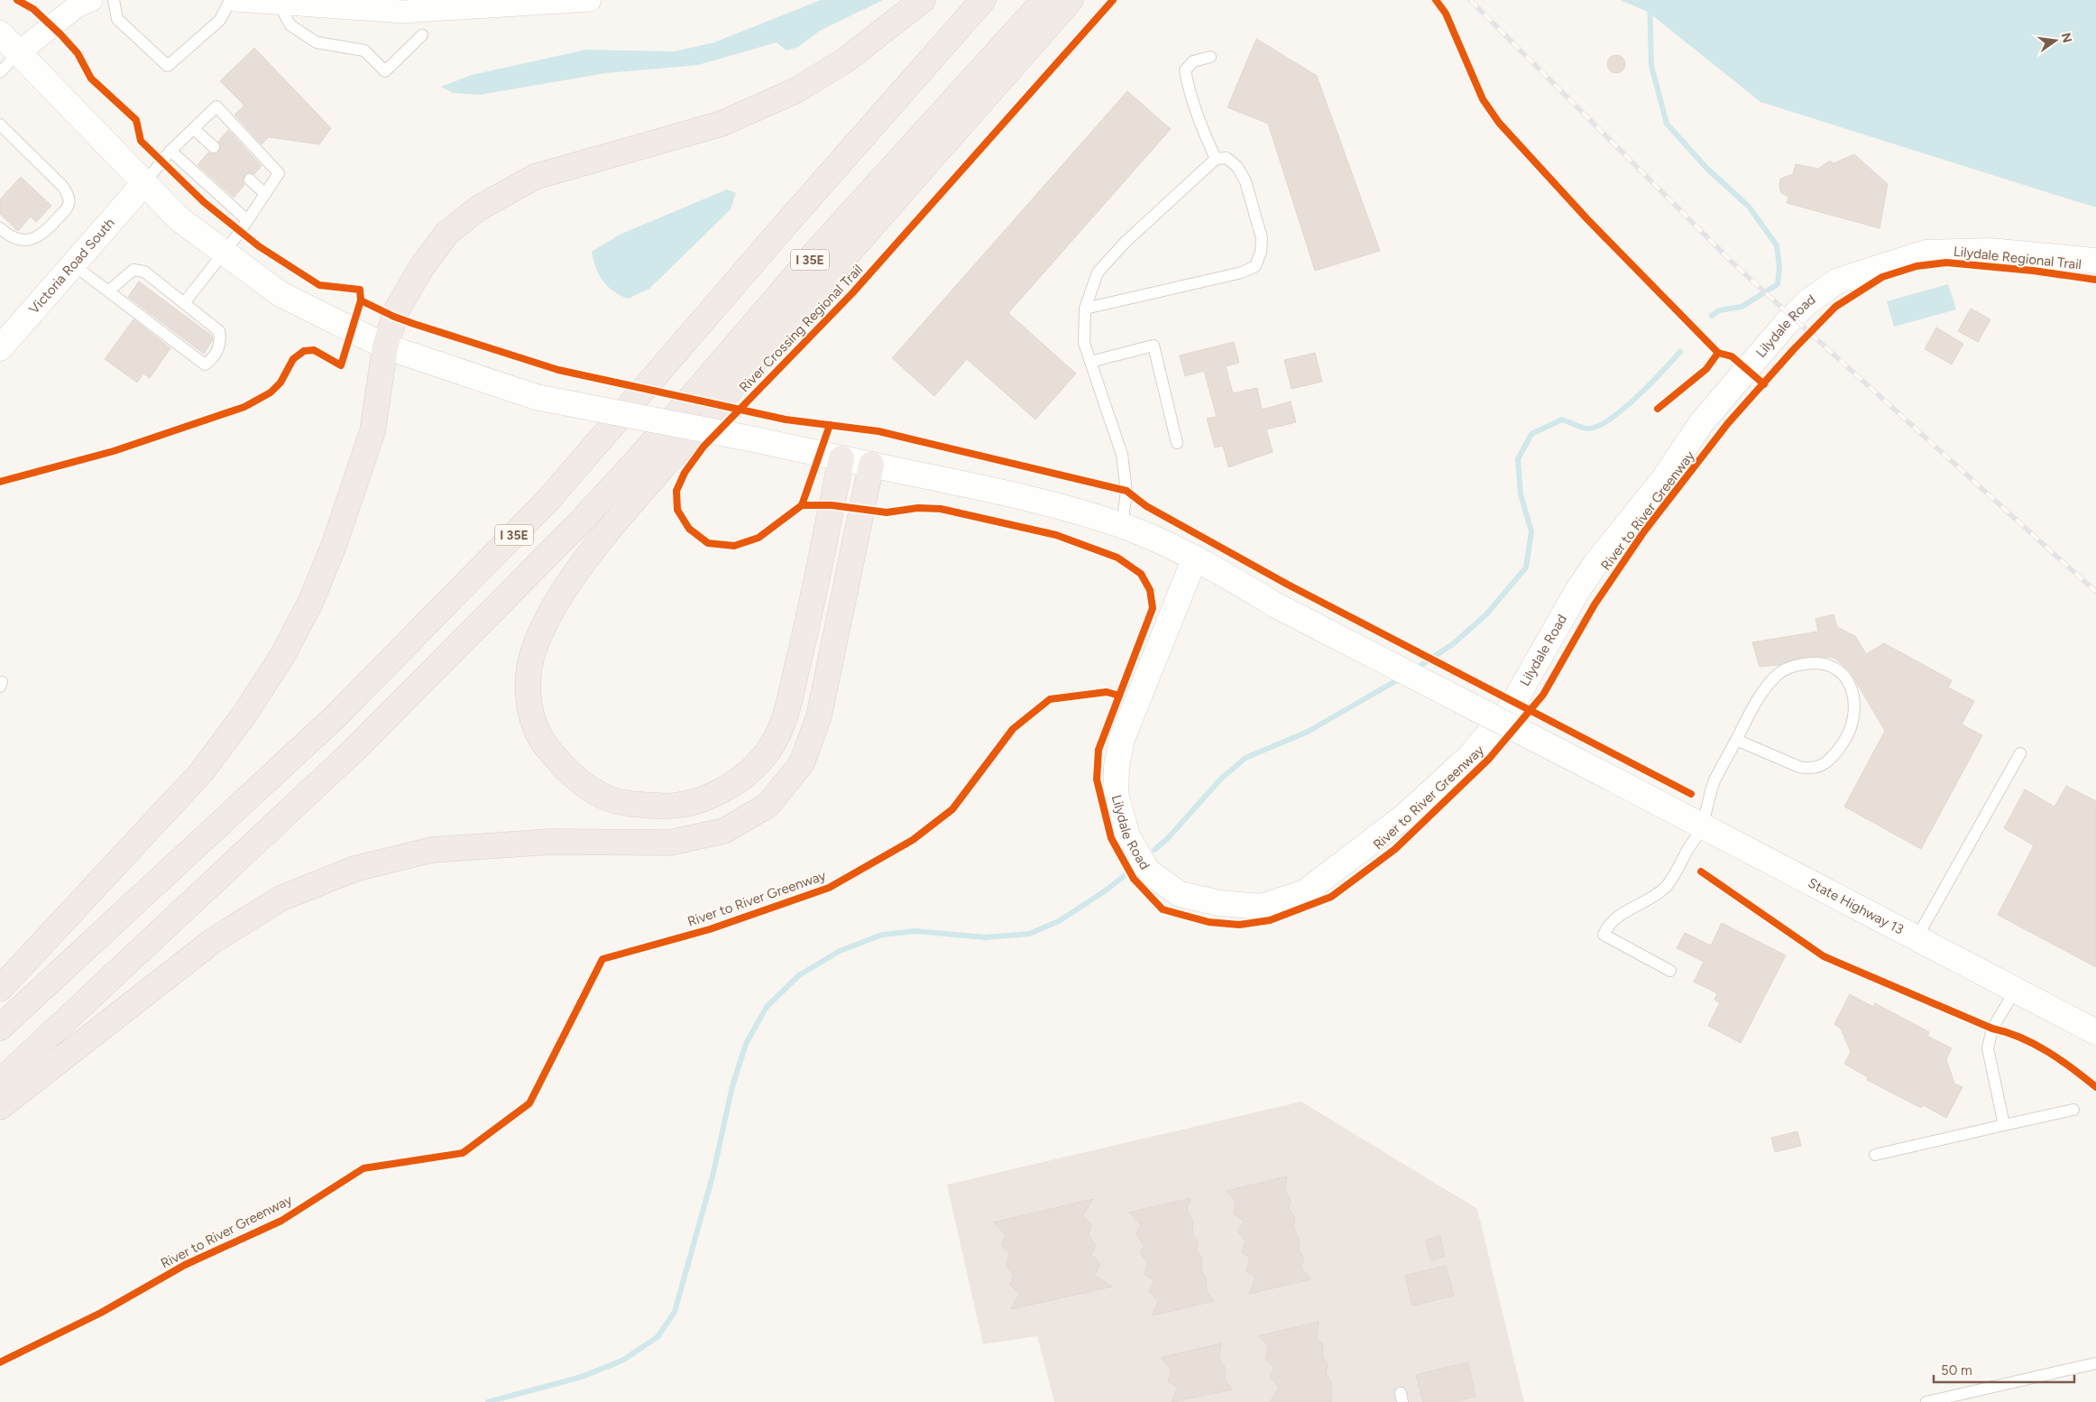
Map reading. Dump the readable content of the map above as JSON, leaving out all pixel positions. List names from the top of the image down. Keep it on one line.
{"streets":{"highway":["I 35E"],"street":["Victoria Road South","Lilydale Road","State Highway 13"],"cycle path":["Lilydale Regional Trail","River to River Greenway"]},"crossings":[["Victoria Road South","State Highway 13"],["Lilydale Road","State Highway 13"]],"scale_bar":"50 m","north":"right"}
